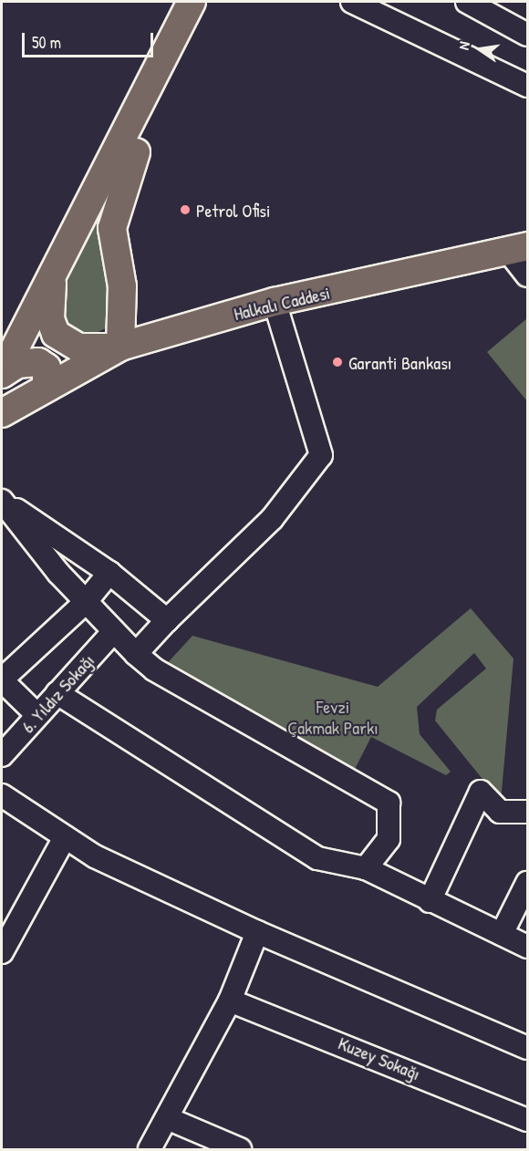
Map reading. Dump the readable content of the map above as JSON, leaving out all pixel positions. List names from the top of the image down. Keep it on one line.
{"streets":{"main road":["Halkalı Caddesi"],"street":["6. Yıldız Sokağı","Kuzey Sokağı"]},"parks":["Fevzi Çakmak Parkı"],"places":["Petrol Ofisi","Garanti Bankası"],"scale_bar":"50 m","north":"left"}
